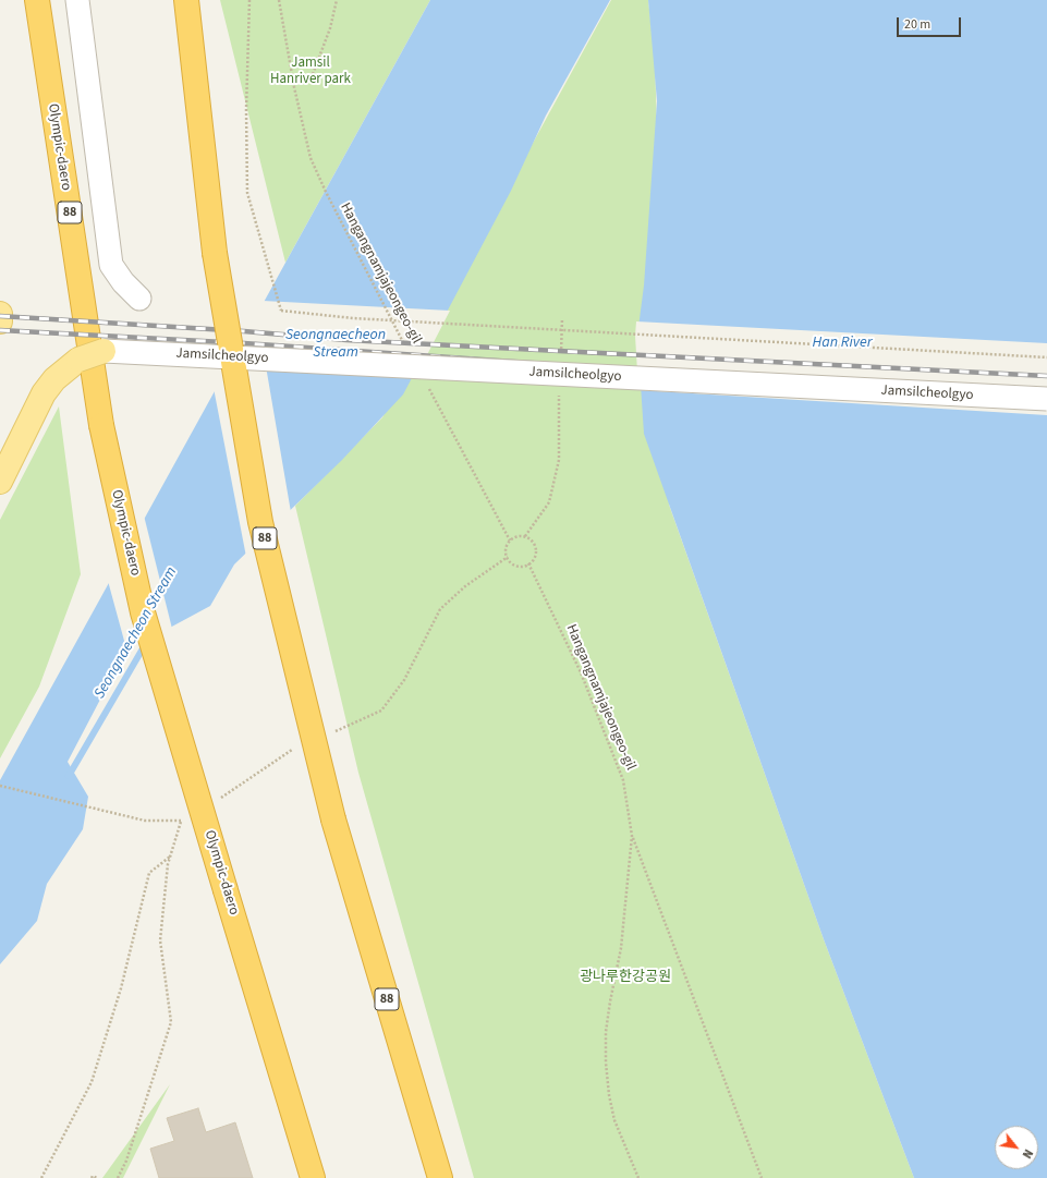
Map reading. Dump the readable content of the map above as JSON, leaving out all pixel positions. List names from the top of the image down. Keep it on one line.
{"streets":{"highway":["Olympic-daero","88"],"street":["Jamsilcheolgyo"],"path":["Hangangnamjajeongeo-gil"]},"water":["Seongnaecheon Stream","Han River"],"parks":["Jamsil Hanriver park","광나루한강공원"],"scale_bar":"20 m","north":"bottom right"}
